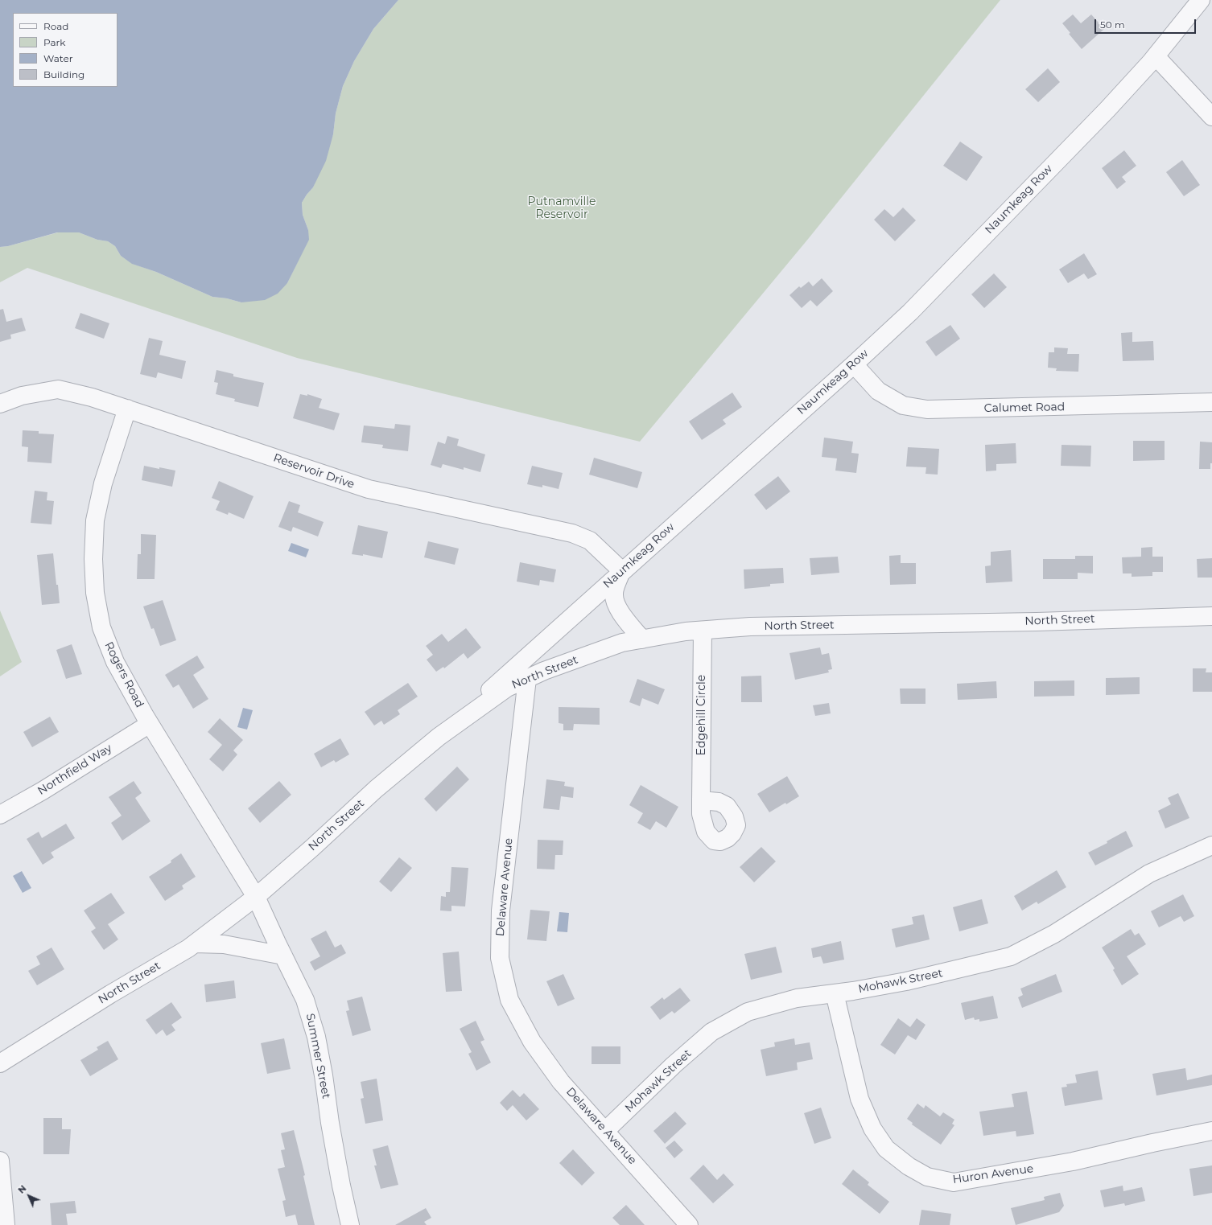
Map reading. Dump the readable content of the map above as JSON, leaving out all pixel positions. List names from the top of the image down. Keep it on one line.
{"streets":{"street":["Naumkeag Row","Calumet Road","Reservoir Drive","North Street","Rogers Road","Edgehill Circle","Northfield Way","Delaware Avenue","Mohawk Street","Summer Street","Huron Avenue"]},"crossings":[["Naumkeag Row","Calumet Road"],["Naumkeag Row","Reservoir Drive"],["Naumkeag Row","North Street"],["Reservoir Drive","Rogers Road"],["North Street","Rogers Road"],["North Street","Edgehill Circle"],["North Street","Delaware Avenue"],["North Street","Summer Street"],["Rogers Road","Northfield Way"],["Rogers Road","Summer Street"],["Delaware Avenue","Mohawk Street"],["Mohawk Street","Huron Avenue"]],"parks":["Putnamville Reservoir"],"legend":["Road","Park","Water","Building"],"scale_bar":"50 m","north":"top left"}
